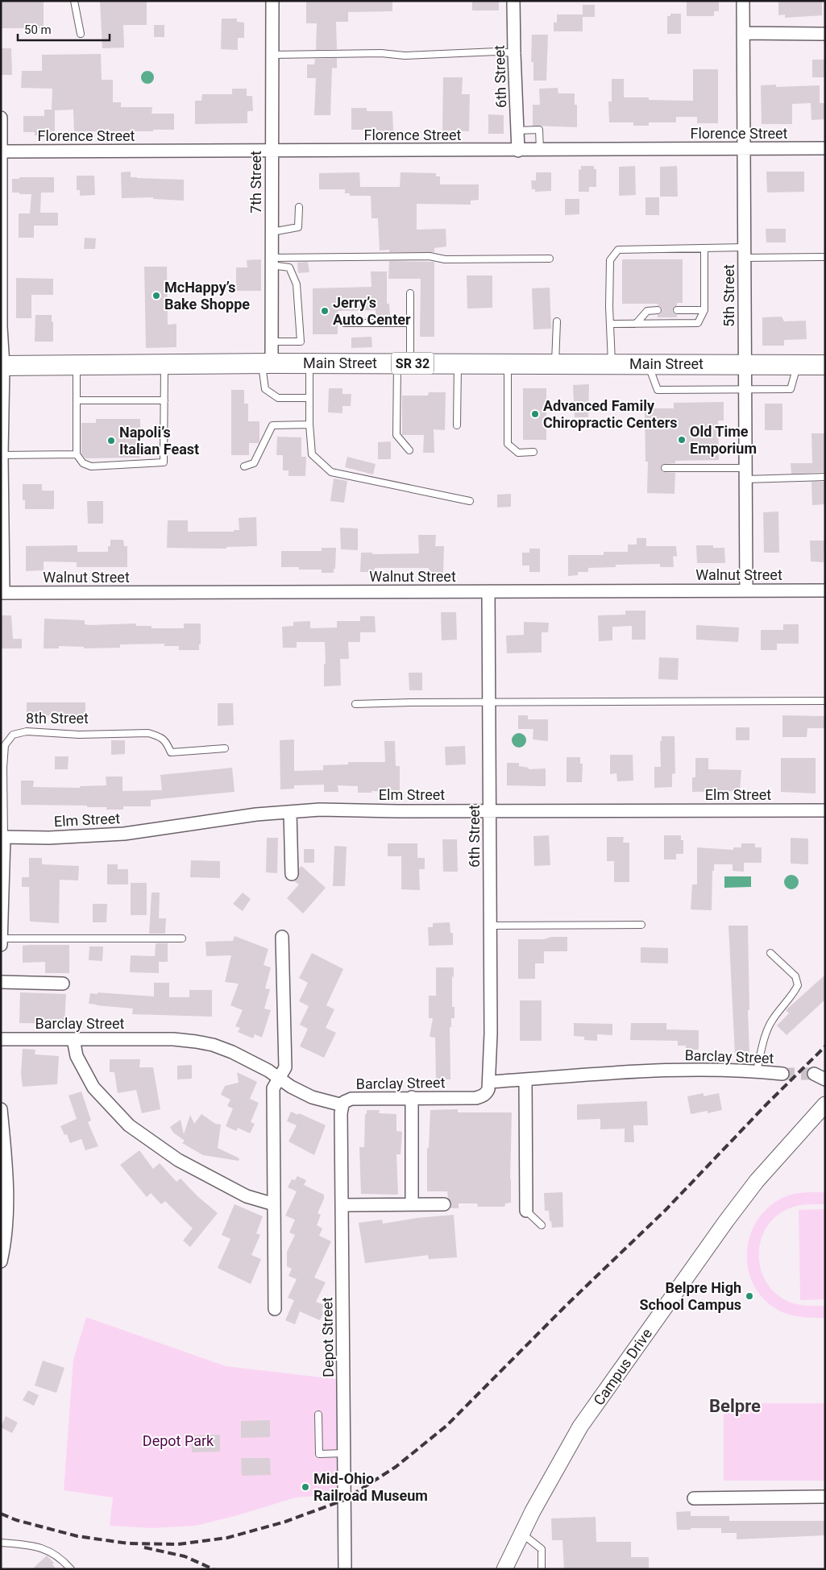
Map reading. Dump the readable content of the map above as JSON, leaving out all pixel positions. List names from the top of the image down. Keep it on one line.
{"streets":{"main road":["Main Street","SR 32"],"street":["6th Street","Florence Street","7th Street","5th Street","Walnut Street","8th Street","Elm Street","Barclay Street","Depot Street","Campus Drive"]},"crossings":[["6th Street","Florence Street"],["6th Street","Walnut Street"],["6th Street","Elm Street"],["6th Street","Barclay Street"],["Florence Street","7th Street"],["Florence Street","5th Street"],["7th Street","Main Street"],["5th Street","Main Street"],["5th Street","Walnut Street"],["8th Street","Elm Street"],["Barclay Street","Depot Street"]],"districts":["Belpre"],"parks":["Depot Park"],"places":["McHappy’s Bake Shoppe","Jerry’s Auto Center","Advanced Family Chiropractic Centers","Old Time Emporium","Napoli’s Italian Feast","Belpre High School Campus","Mid-Ohio Railroad Museum"],"scale_bar":"50 m"}
